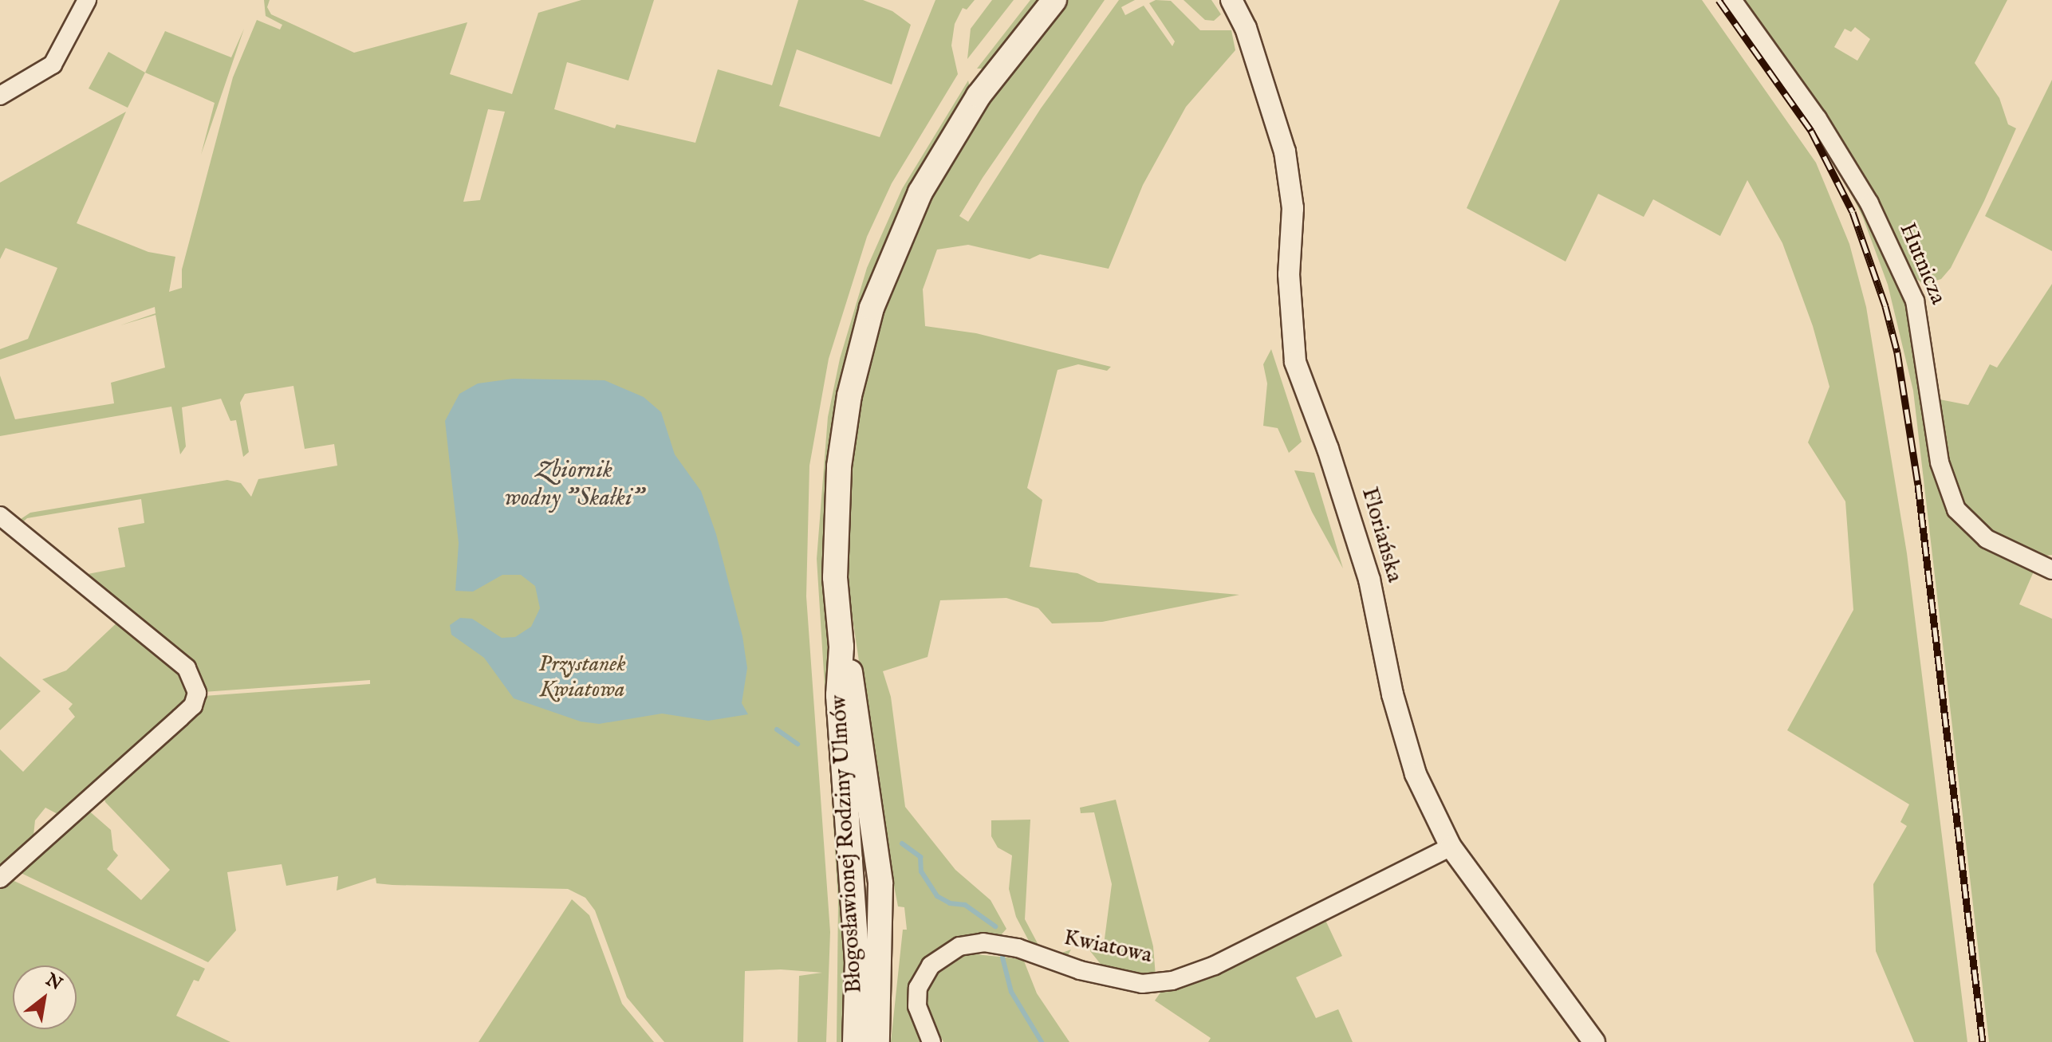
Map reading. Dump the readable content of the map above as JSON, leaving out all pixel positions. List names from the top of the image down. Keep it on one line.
{"streets":{"main road":["Błogosławionej Rodziny Ulmów"],"street":["Hutnicza","Floriańska","Kwiatowa"]},"crossings":[["Floriańska","Kwiatowa"]],"water":["Zbiornik wodny \"Skałki\""],"parks":["Przystanek Kwiatowa"],"north":"top right"}
